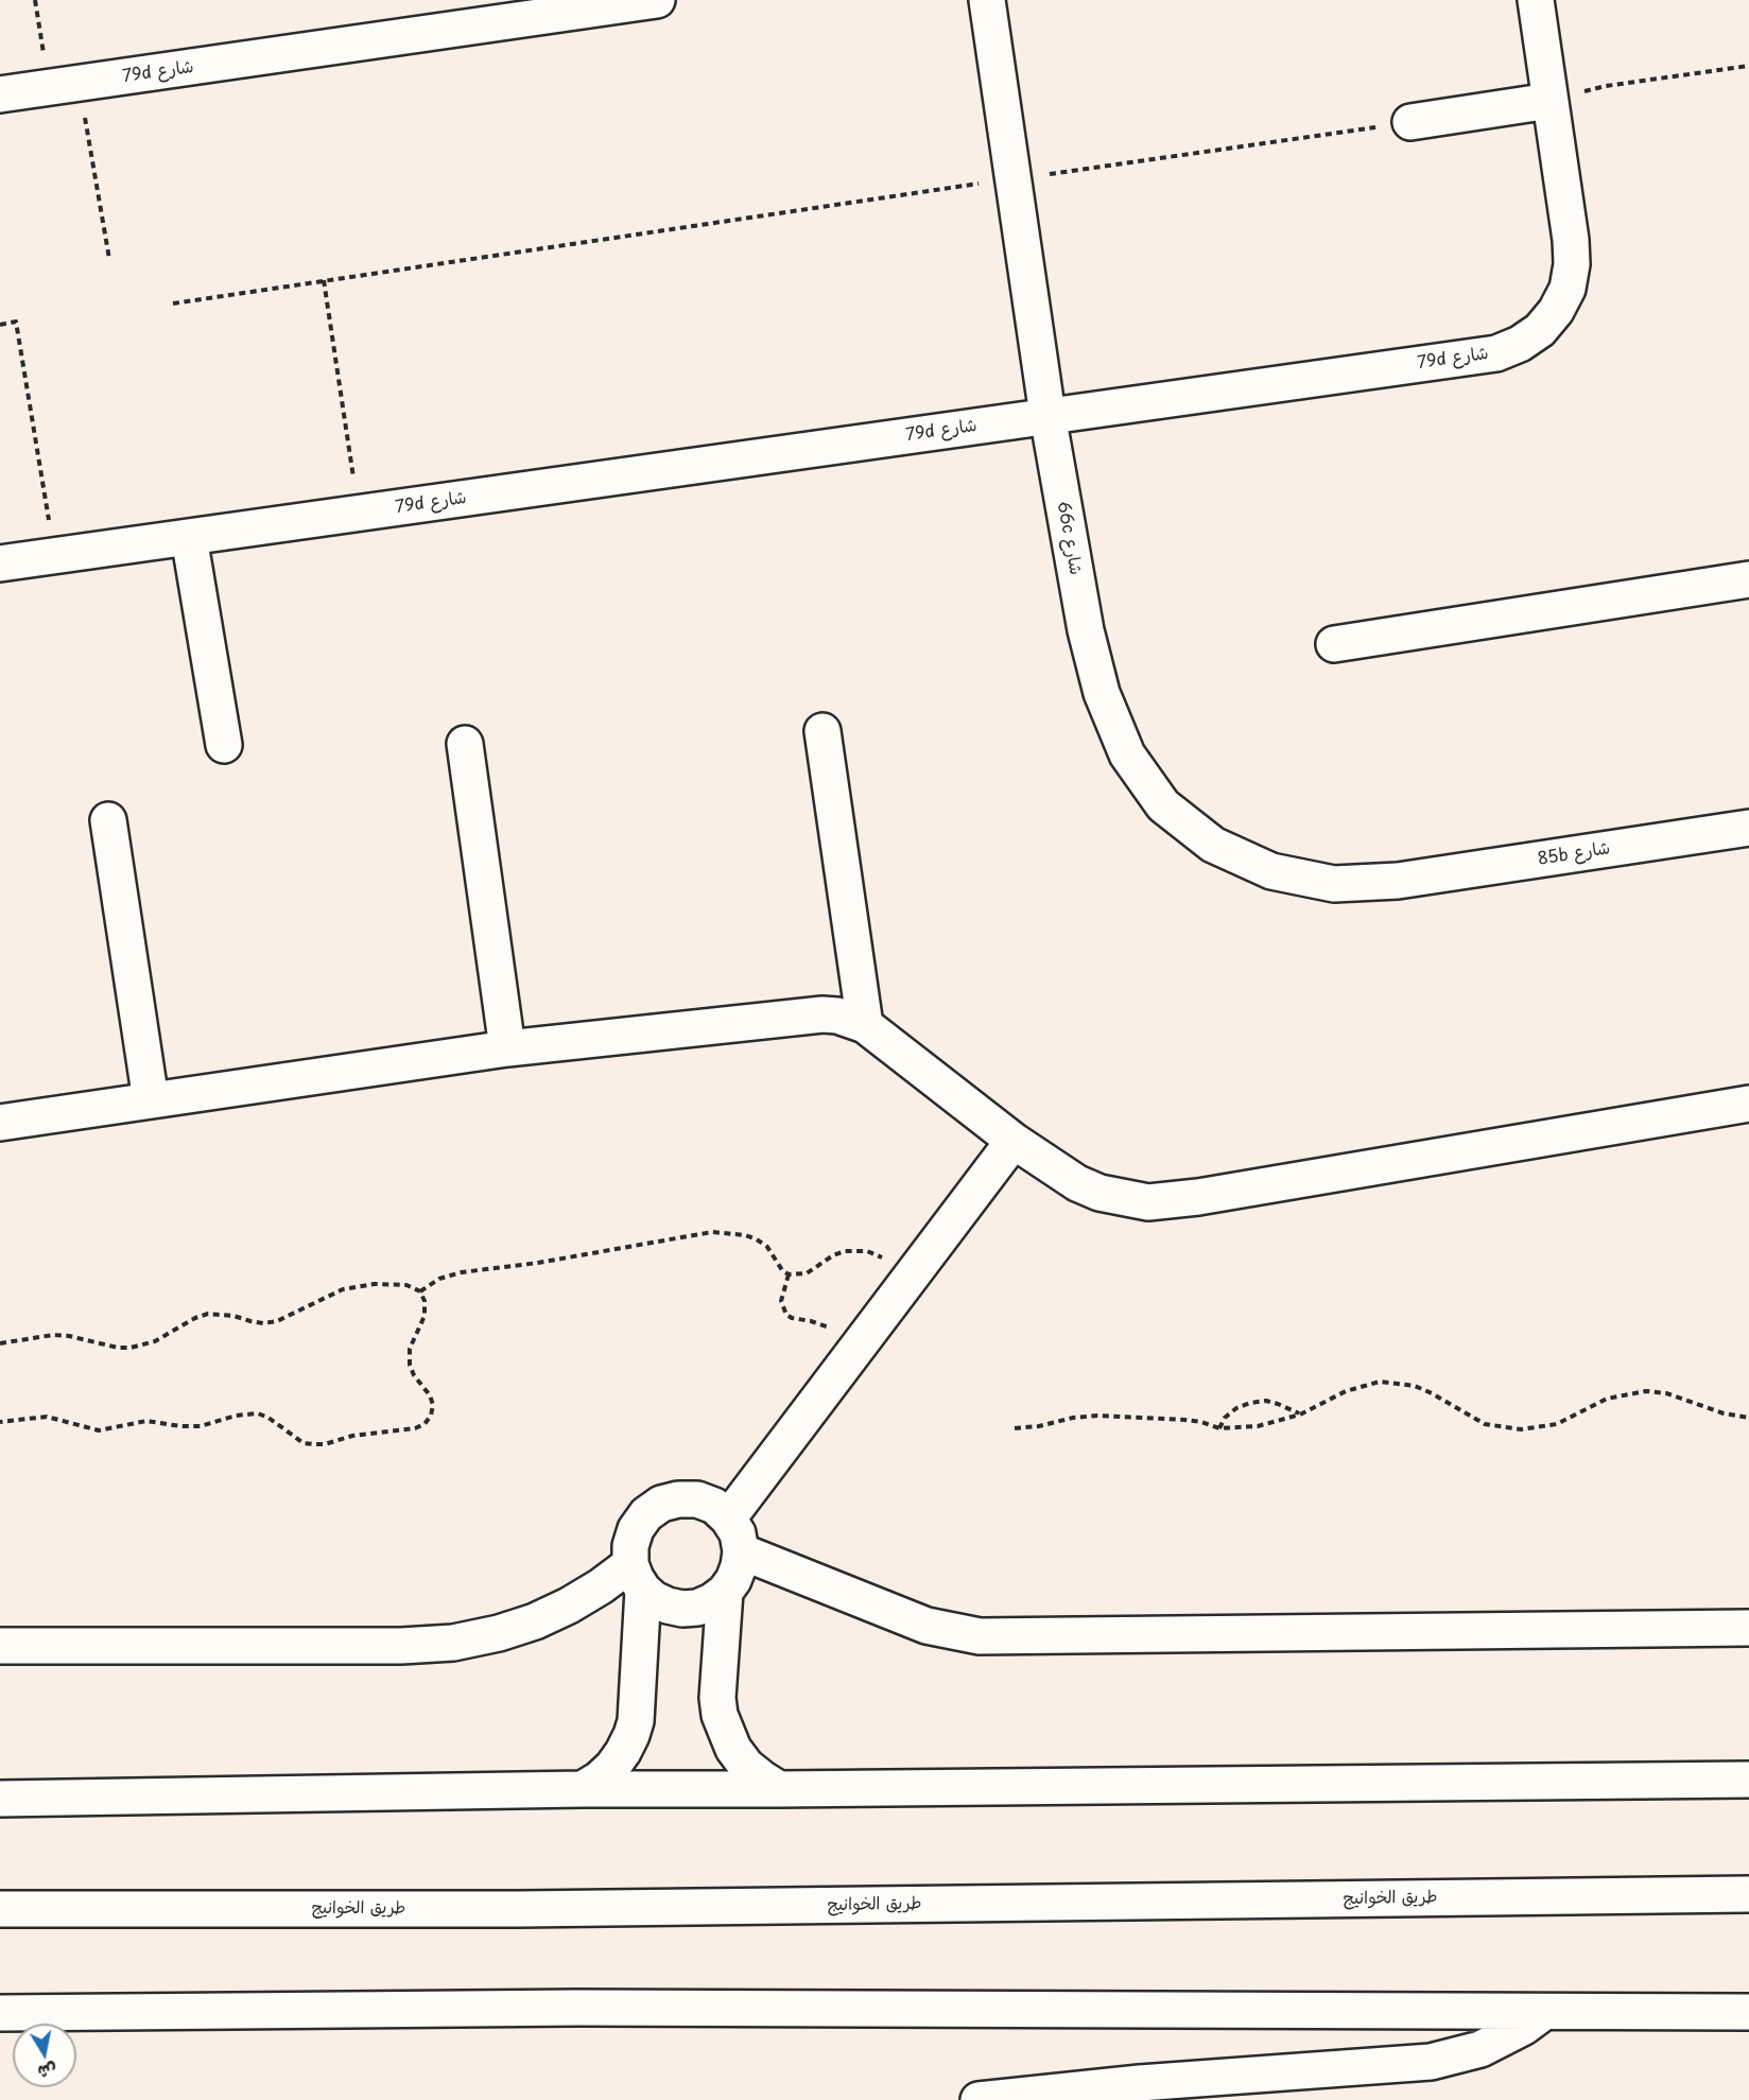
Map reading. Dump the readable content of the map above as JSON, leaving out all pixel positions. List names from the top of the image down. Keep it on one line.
{"streets":{"main road":["79d شارع","66c شارع","85b شارع","طريق الخوانيج"]},"crossings":[["79d شارع","66c شارع"],["66c شارع","85b شارع"]],"north":"bottom"}
